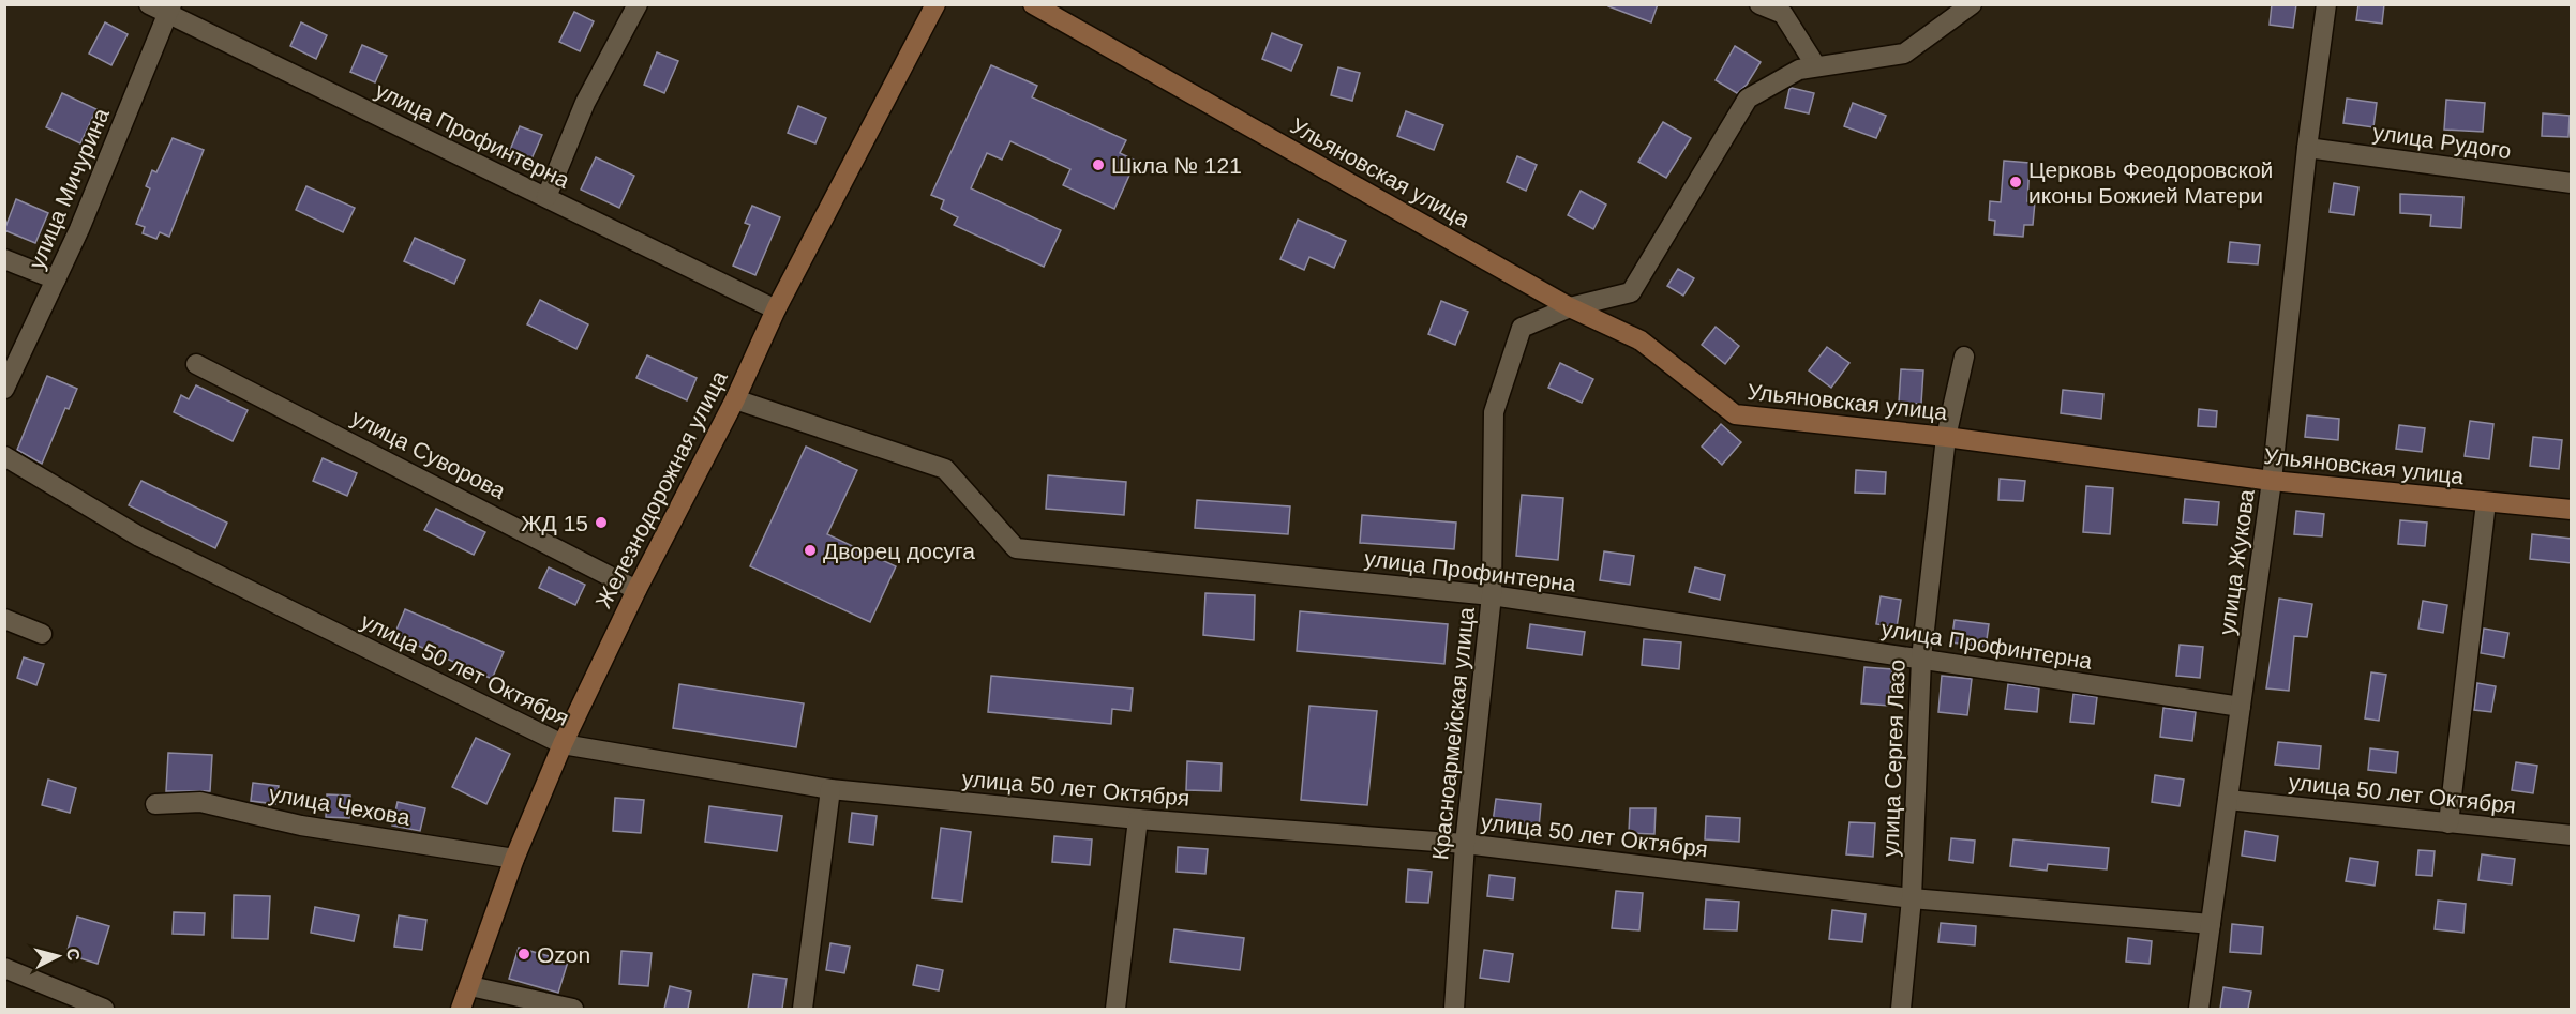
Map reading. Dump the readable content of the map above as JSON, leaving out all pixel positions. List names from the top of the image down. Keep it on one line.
{"streets":{"street":["улица Профинтерна","улица Рудого","Ульяновская улица","улица Мичурина","улица Суворова","Железнодорожная улица","улица Жукова","улица 50 лет Октября","Красноармейская улица","улица Сергея Лазо","улица Чехова"]},"crossings":[["улица Профинтерна","улица Мичурина"],["улица Профинтерна","Железнодорожная улица"],["улица Профинтерна","улица Жукова"],["улица Профинтерна","Красноармейская улица"],["улица Профинтерна","улица Сергея Лазо"],["улица Рудого","улица Жукова"],["Ульяновская улица","улица Жукова"],["Ульяновская улица","Красноармейская улица"],["Ульяновская улица","улица Сергея Лазо"],["улица Суворова","Железнодорожная улица"],["Железнодорожная улица","улица 50 лет Октября"],["Железнодорожная улица","улица Чехова"],["улица Жукова","улица 50 лет Октября"],["улица 50 лет Октября","Красноармейская улица"],["улица 50 лет Октября","улица Сергея Лазо"]],"places":["Шкла № 121","Церковь Феодоровской иконы Божией Матери","ЖД 15","Дворец досуга","Ozon"],"north":"right"}
